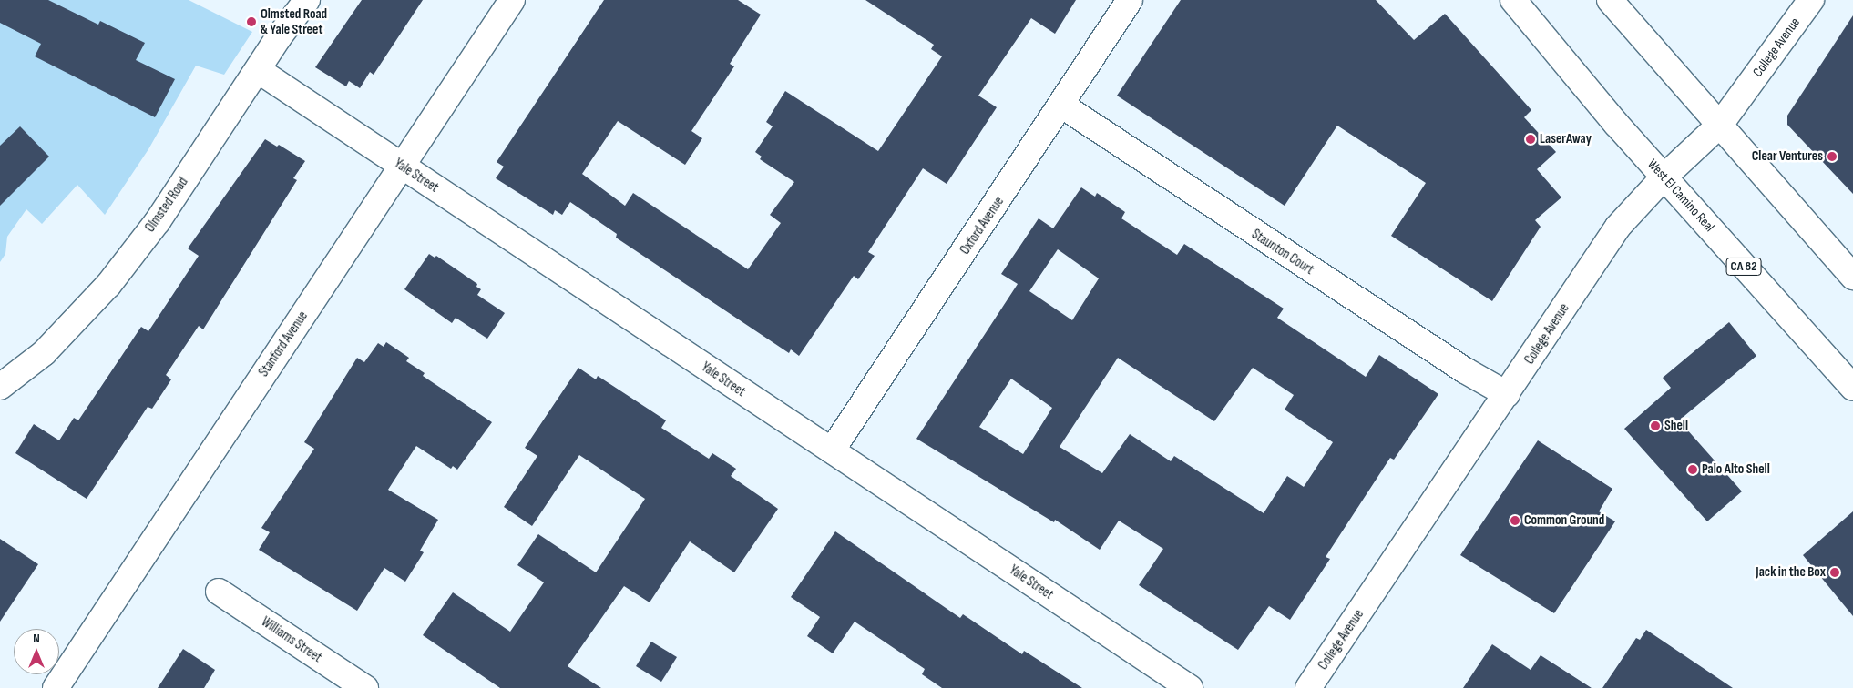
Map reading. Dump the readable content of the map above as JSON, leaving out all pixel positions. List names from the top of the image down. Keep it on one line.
{"streets":{"street":["College Avenue","Yale Street","West El Camino Real","Olmsted Road","Oxford Avenue","Staunton Court","CA 82","Stanford Avenue","Williams Street"]},"crossings":[["College Avenue","West El Camino Real"],["College Avenue","Staunton Court"],["Yale Street","Olmsted Road"],["Yale Street","Oxford Avenue"],["Yale Street","Stanford Avenue"],["Oxford Avenue","Staunton Court"]],"places":["Olmsted Road & Yale Street","LaserAway","Clear Ventures","Shell","Palo Alto Shell","Common Ground","Jack in the Box"],"north":"top"}
